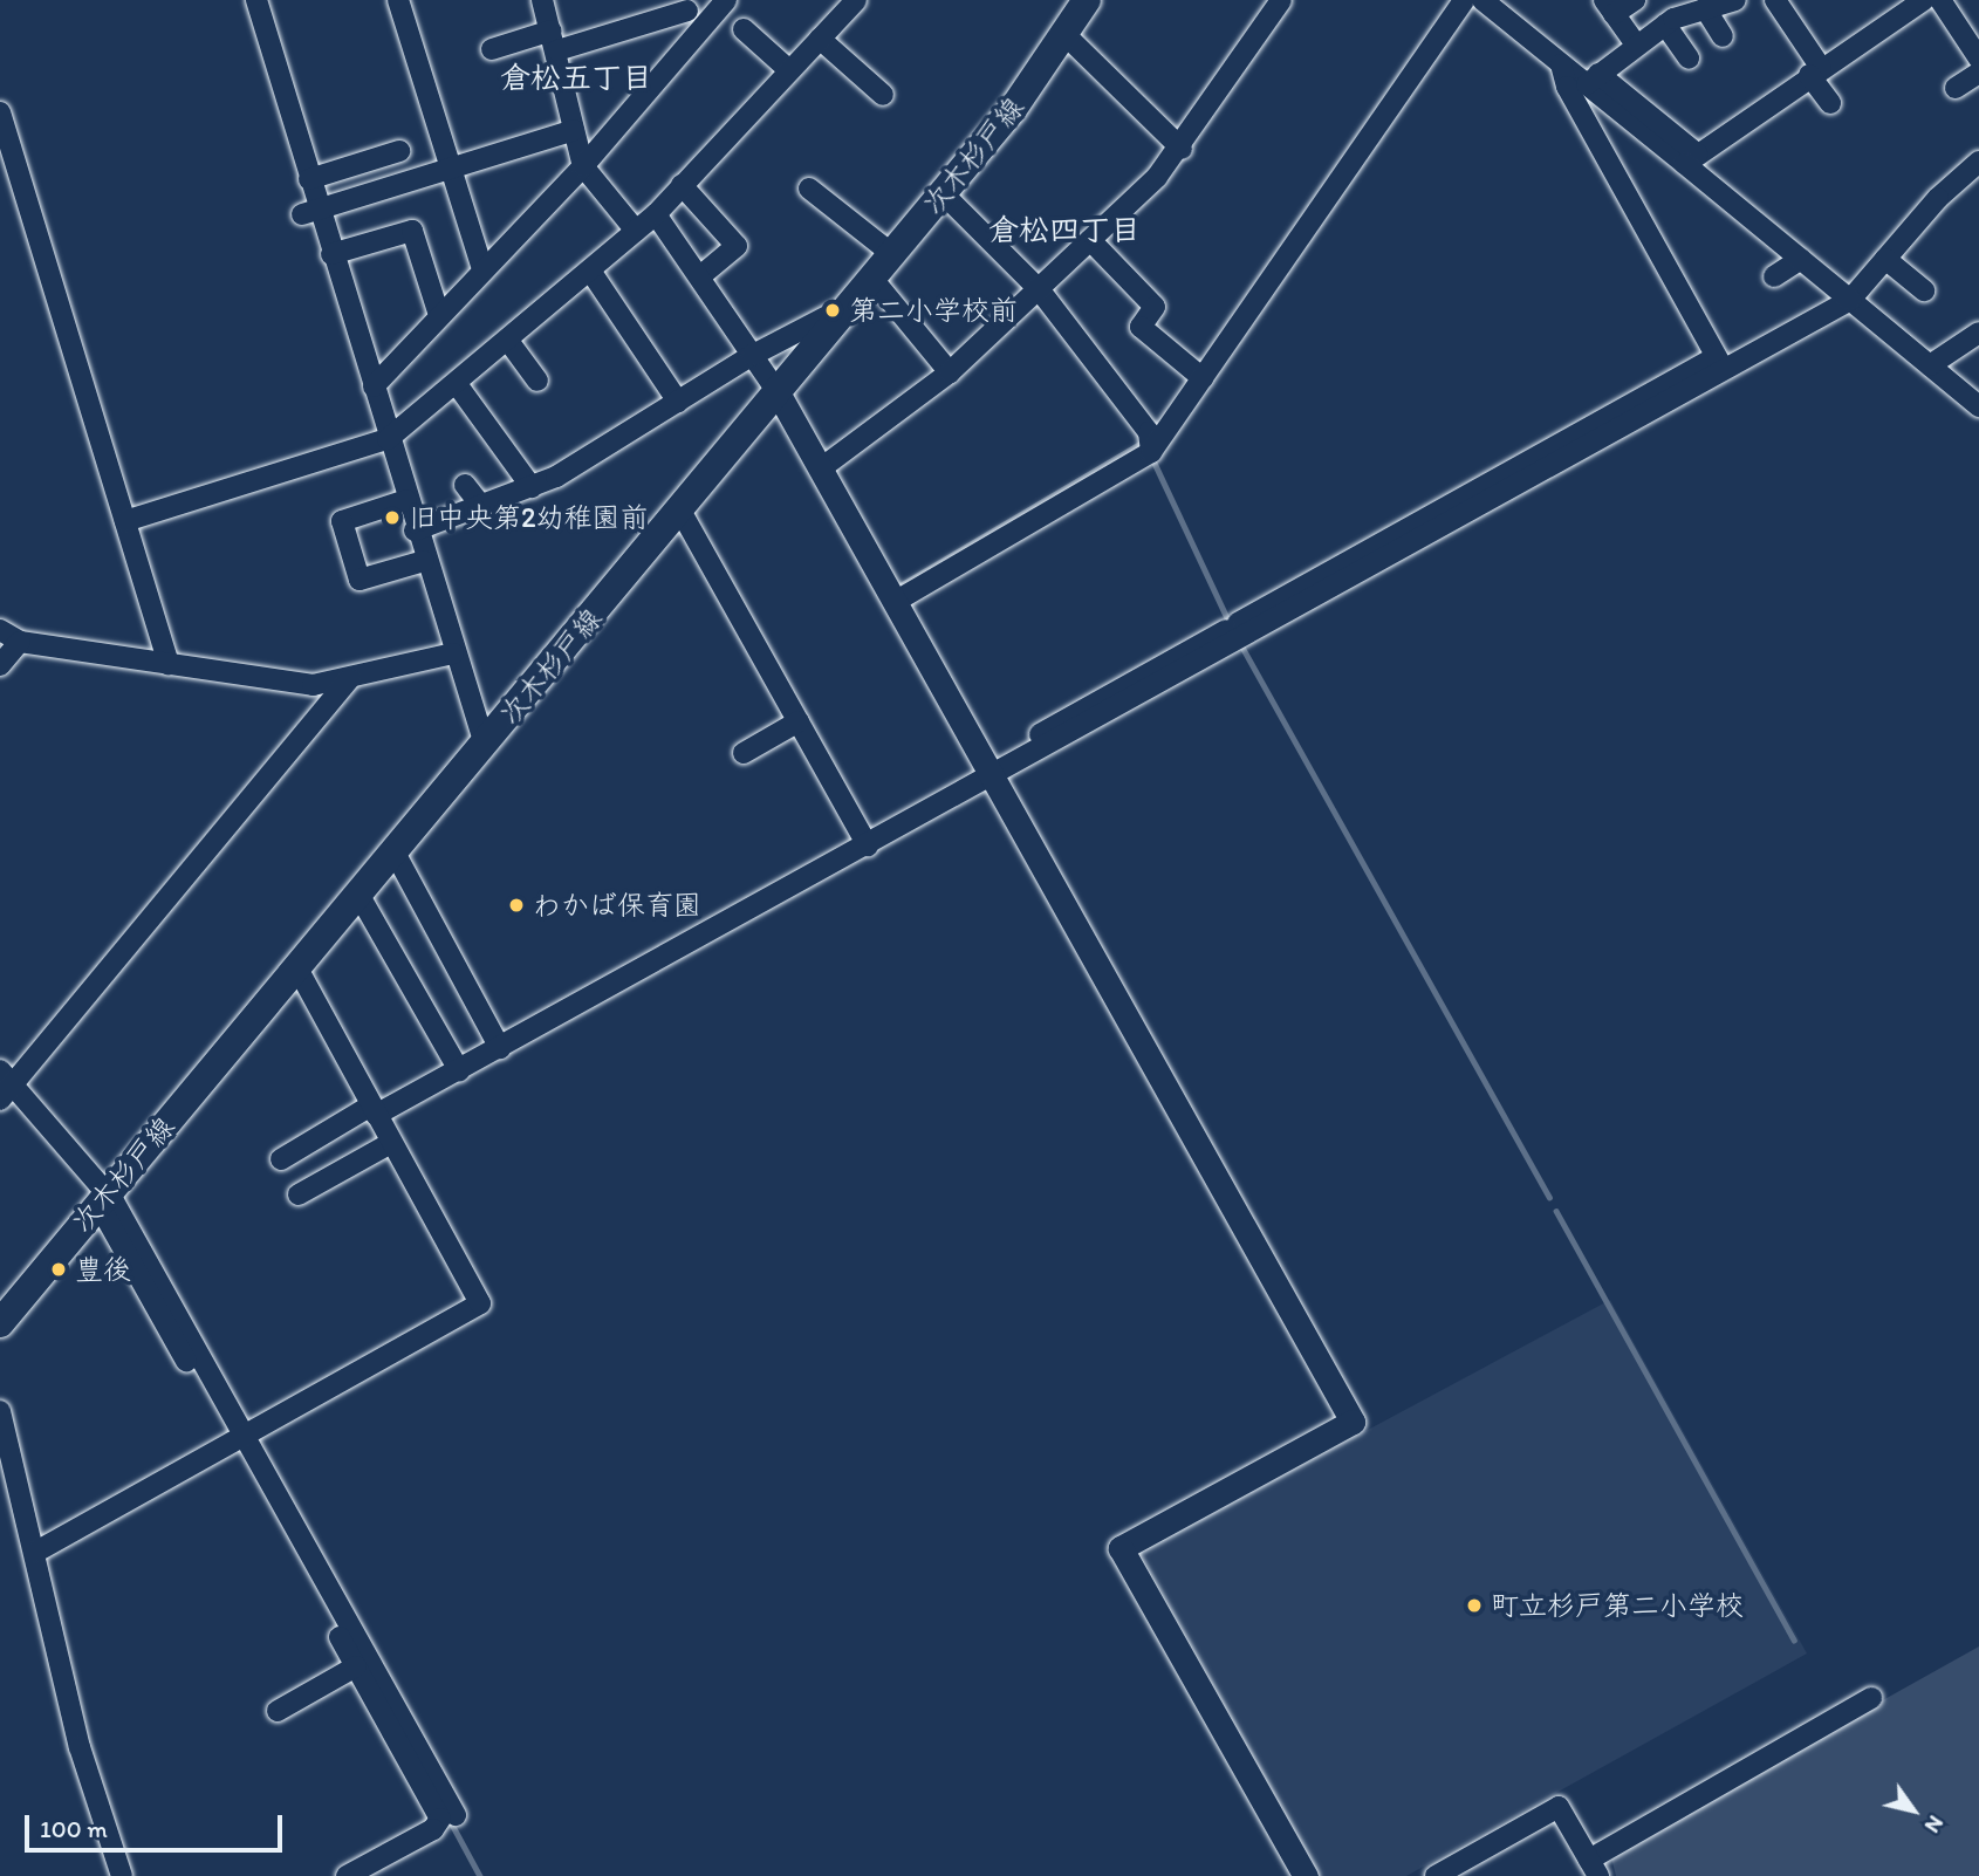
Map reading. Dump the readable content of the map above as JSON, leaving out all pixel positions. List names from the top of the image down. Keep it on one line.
{"streets":{"main road":["次木杉戸線"]},"districts":["倉松五丁目","倉松四丁目"],"places":["第二小学校前","旧中央第2幼稚園前","わかば保育園","豊後","町立杉戸第二小学校"],"scale_bar":"100 m","north":"bottom right"}
